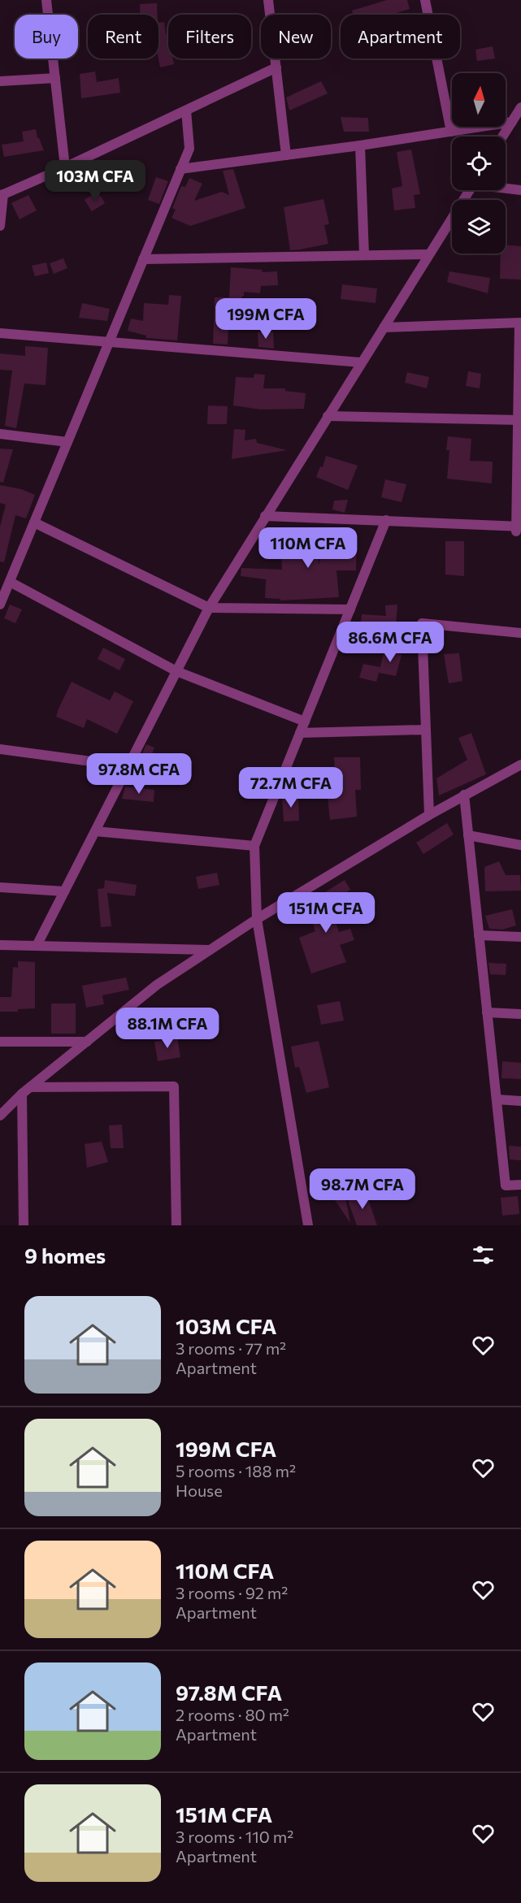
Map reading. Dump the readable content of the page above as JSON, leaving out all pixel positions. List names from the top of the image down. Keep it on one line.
{"north":"top","page":{"chip":["Buy","Rent","Filters","New","Apartment"],"price":["103M CFA","199M CFA","110M CFA","86.6M CFA","97.8M CFA","72.7M CFA","151M CFA","88.1M CFA","98.7M CFA"],"heading":"9 homes","list":[{"name":"103M CFA","note":"3 rooms · 77 m² · Apartment"},{"name":"199M CFA","note":"5 rooms · 188 m² · House"},{"name":"110M CFA","note":"3 rooms · 92 m² · Apartment"},{"name":"97.8M CFA","note":"2 rooms · 80 m² · Apartment"},{"name":"151M CFA","note":"3 rooms · 110 m² · Apartment"}]}}
